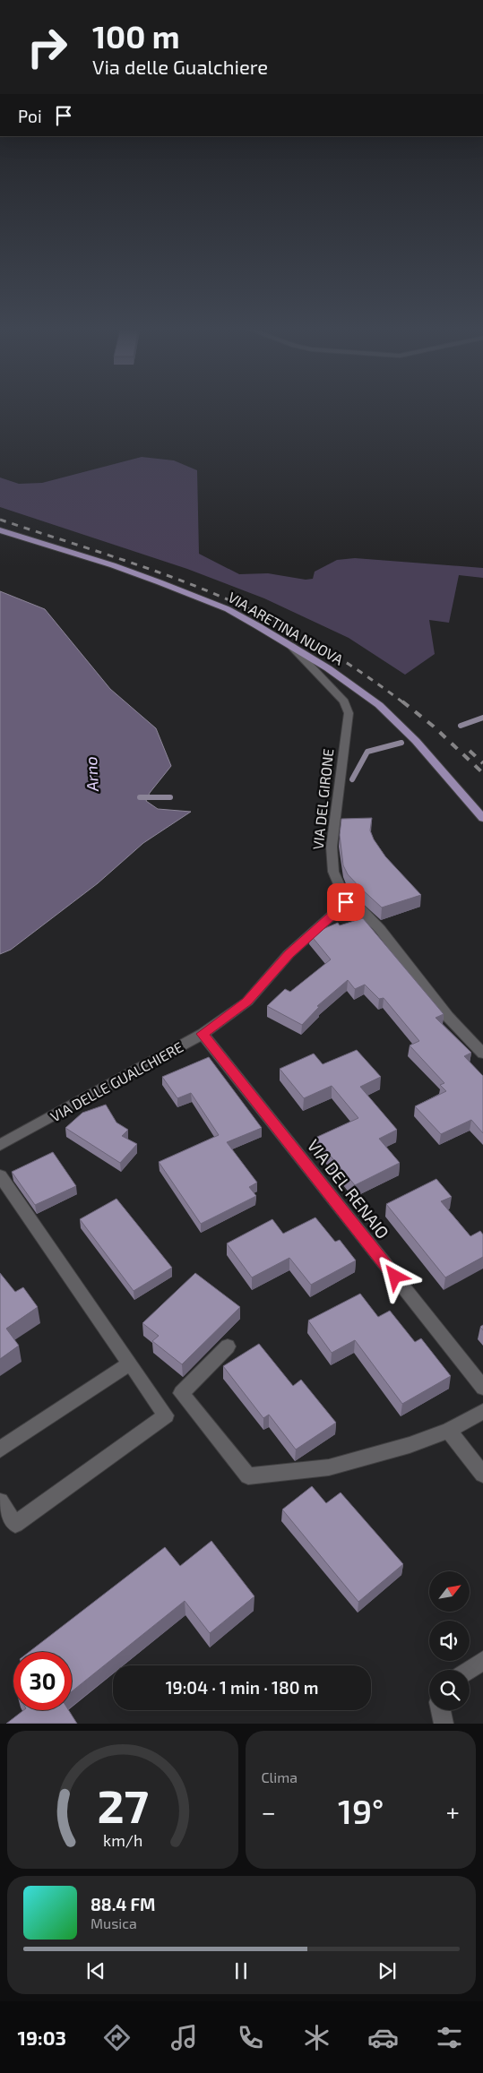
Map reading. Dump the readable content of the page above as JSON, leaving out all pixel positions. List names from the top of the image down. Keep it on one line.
{"streets":{"main road":["VIA ARETINA NUOVA"],"street":["VIA DEL GIRONE","VIA DELLE GUALCHIERE","VIA DEL RENAIO"]},"crossings":[["VIA ARETINA NUOVA","VIA DEL GIRONE"],["VIA DEL GIRONE","VIA DELLE GUALCHIERE"],["VIA DELLE GUALCHIERE","VIA DEL RENAIO"]],"water":["Arno"],"north":"top right","page":{"turn":["100 m","Via delle Gualchiere"],"then":"Poi","limit":"30","trip":"19:04 · 1 min · 180 m","tile":"Clima","heat":["−","19°","+"],"song":["88.4 FM","Musica"],"tabs":"19:03","gauge":["27","km/h"]}}
